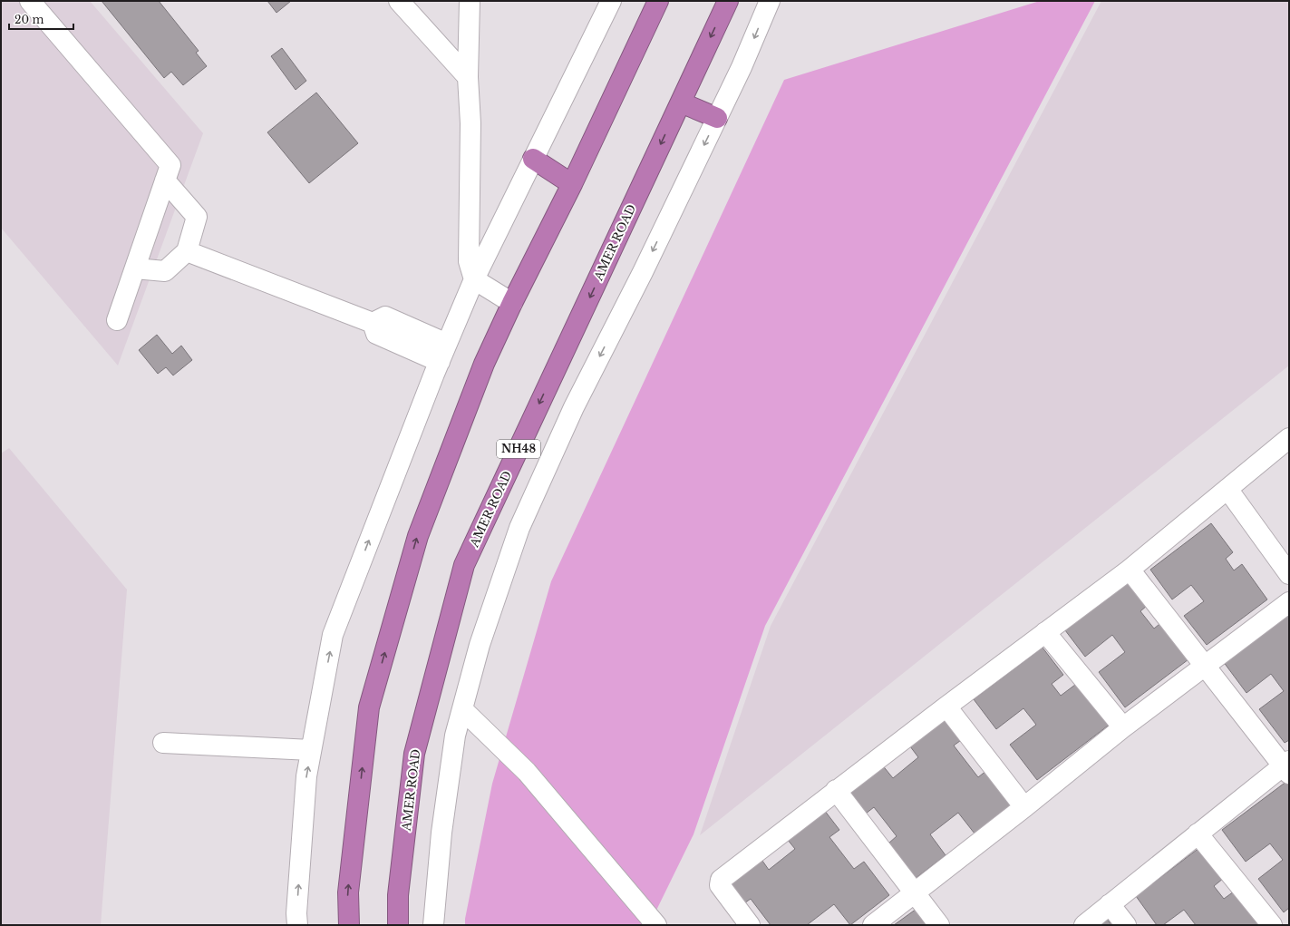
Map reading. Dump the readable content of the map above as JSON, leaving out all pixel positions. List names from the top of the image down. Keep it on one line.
{"streets":{"highway":["AMER ROAD","NH48"]},"scale_bar":"20 m"}
